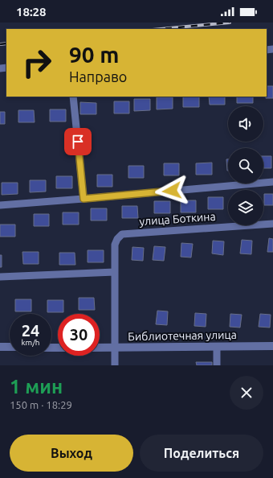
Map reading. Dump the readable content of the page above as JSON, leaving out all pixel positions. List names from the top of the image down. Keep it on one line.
{"streets":{"street":["улица Боткина","Библиотечная улица"]},"page":{"status":"18:28","turn":["90 m","Направо"],"speed":"24 km/h","limit":"30","heading":["1 мин","150 m · 18:29"],"buttons":["Выход","Поделиться"]}}
